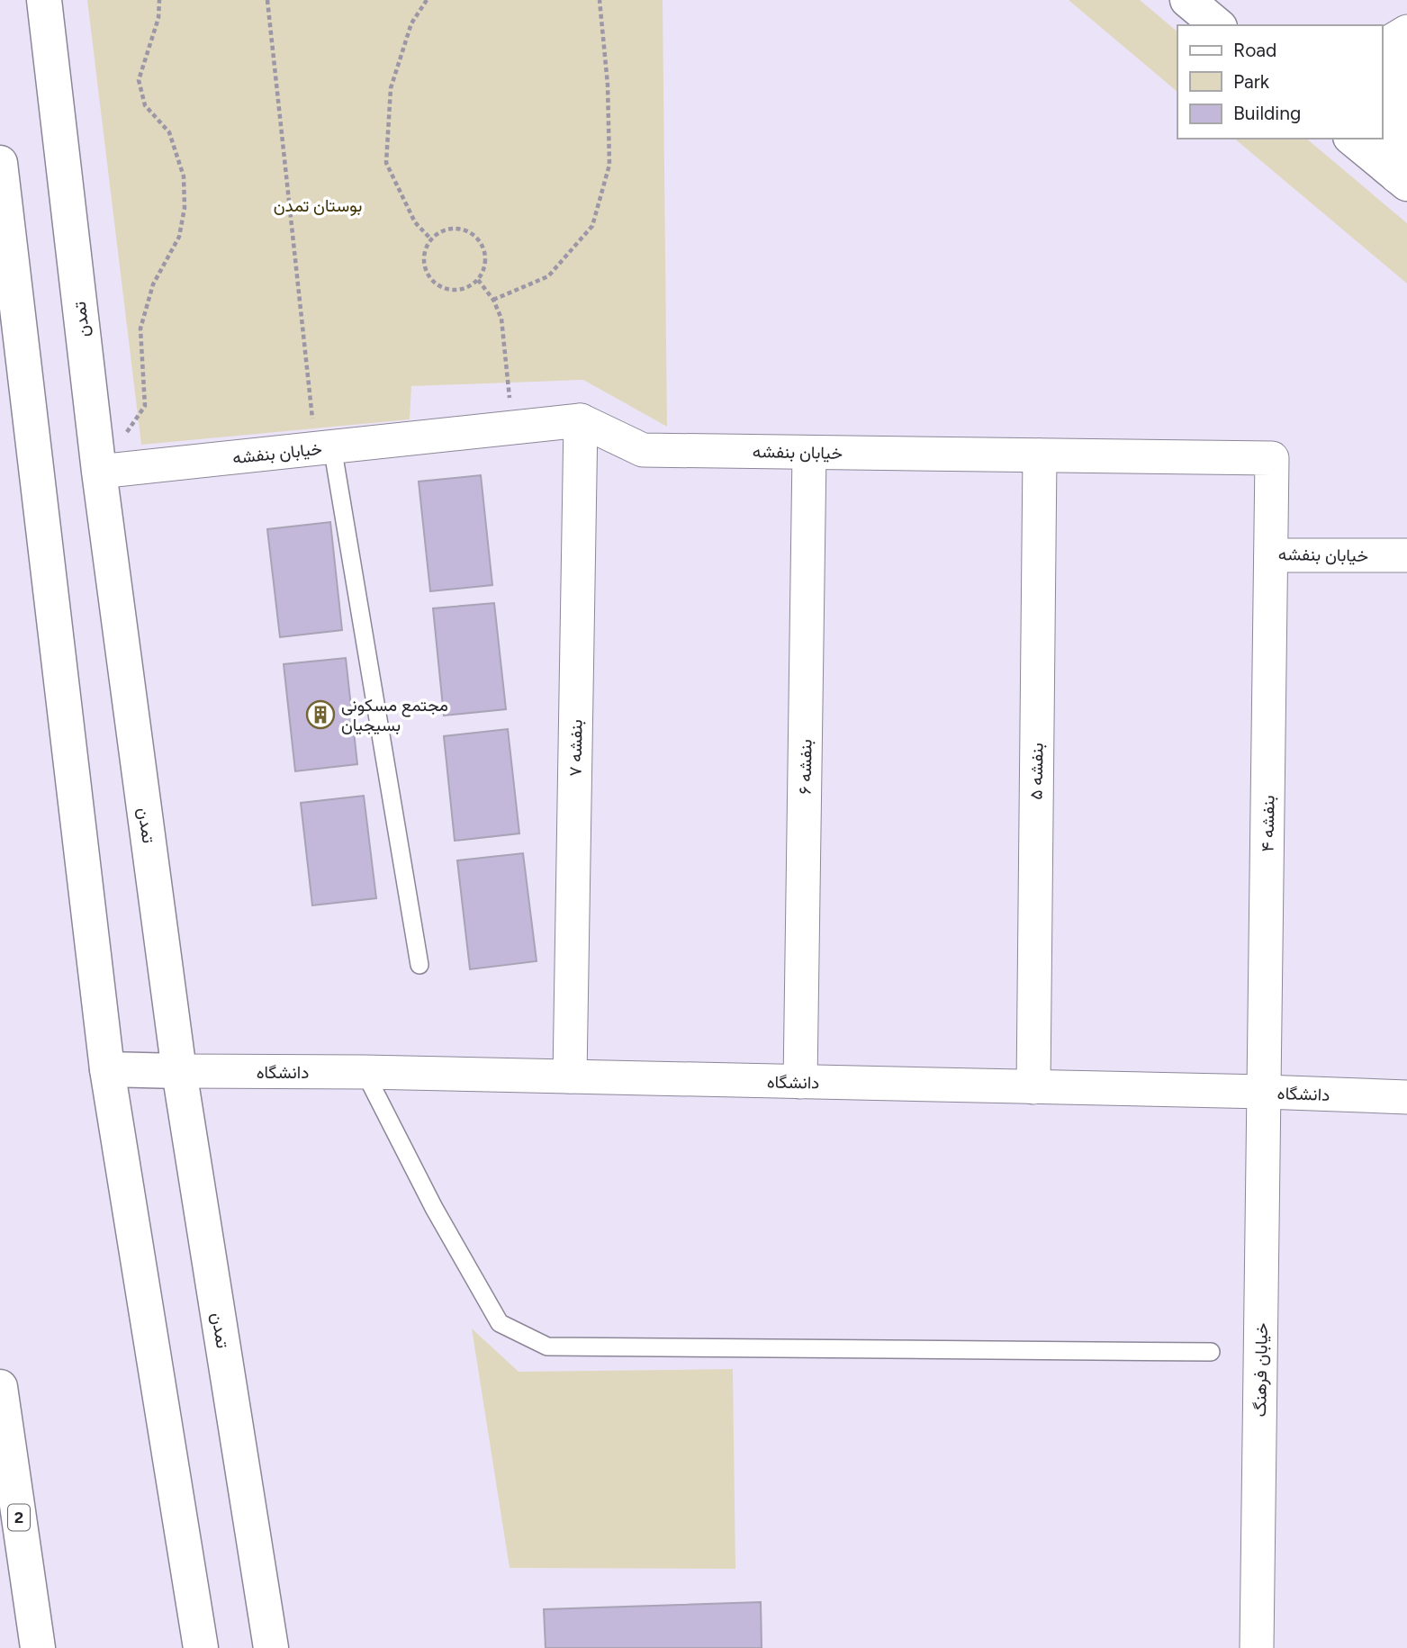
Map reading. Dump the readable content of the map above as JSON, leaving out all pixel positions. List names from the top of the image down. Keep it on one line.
{"streets":{"main road":["تمدن","2"],"street":["خیابان بنفشه","بنفشه ۷","بنفشه ۶","بنفشه ۵","بنفشه ۴","دانشگاه","خیابان فرهنگ"]},"crossings":[["تمدن","خیابان بنفشه"],["تمدن","دانشگاه"],["خیابان بنفشه","بنفشه ۷"],["خیابان بنفشه","بنفشه ۶"],["خیابان بنفشه","بنفشه ۵"],["خیابان بنفشه","بنفشه ۴"],["بنفشه ۷","دانشگاه"],["بنفشه ۶","دانشگاه"],["بنفشه ۵","دانشگاه"],["بنفشه ۴","دانشگاه"],["بنفشه ۴","خیابان فرهنگ"],["دانشگاه","خیابان فرهنگ"]],"parks":["بوستان تمدن"],"places":{"building":["مجتمع مسکونی بسیجیان"]},"legend":["Road","Park","Building"]}
